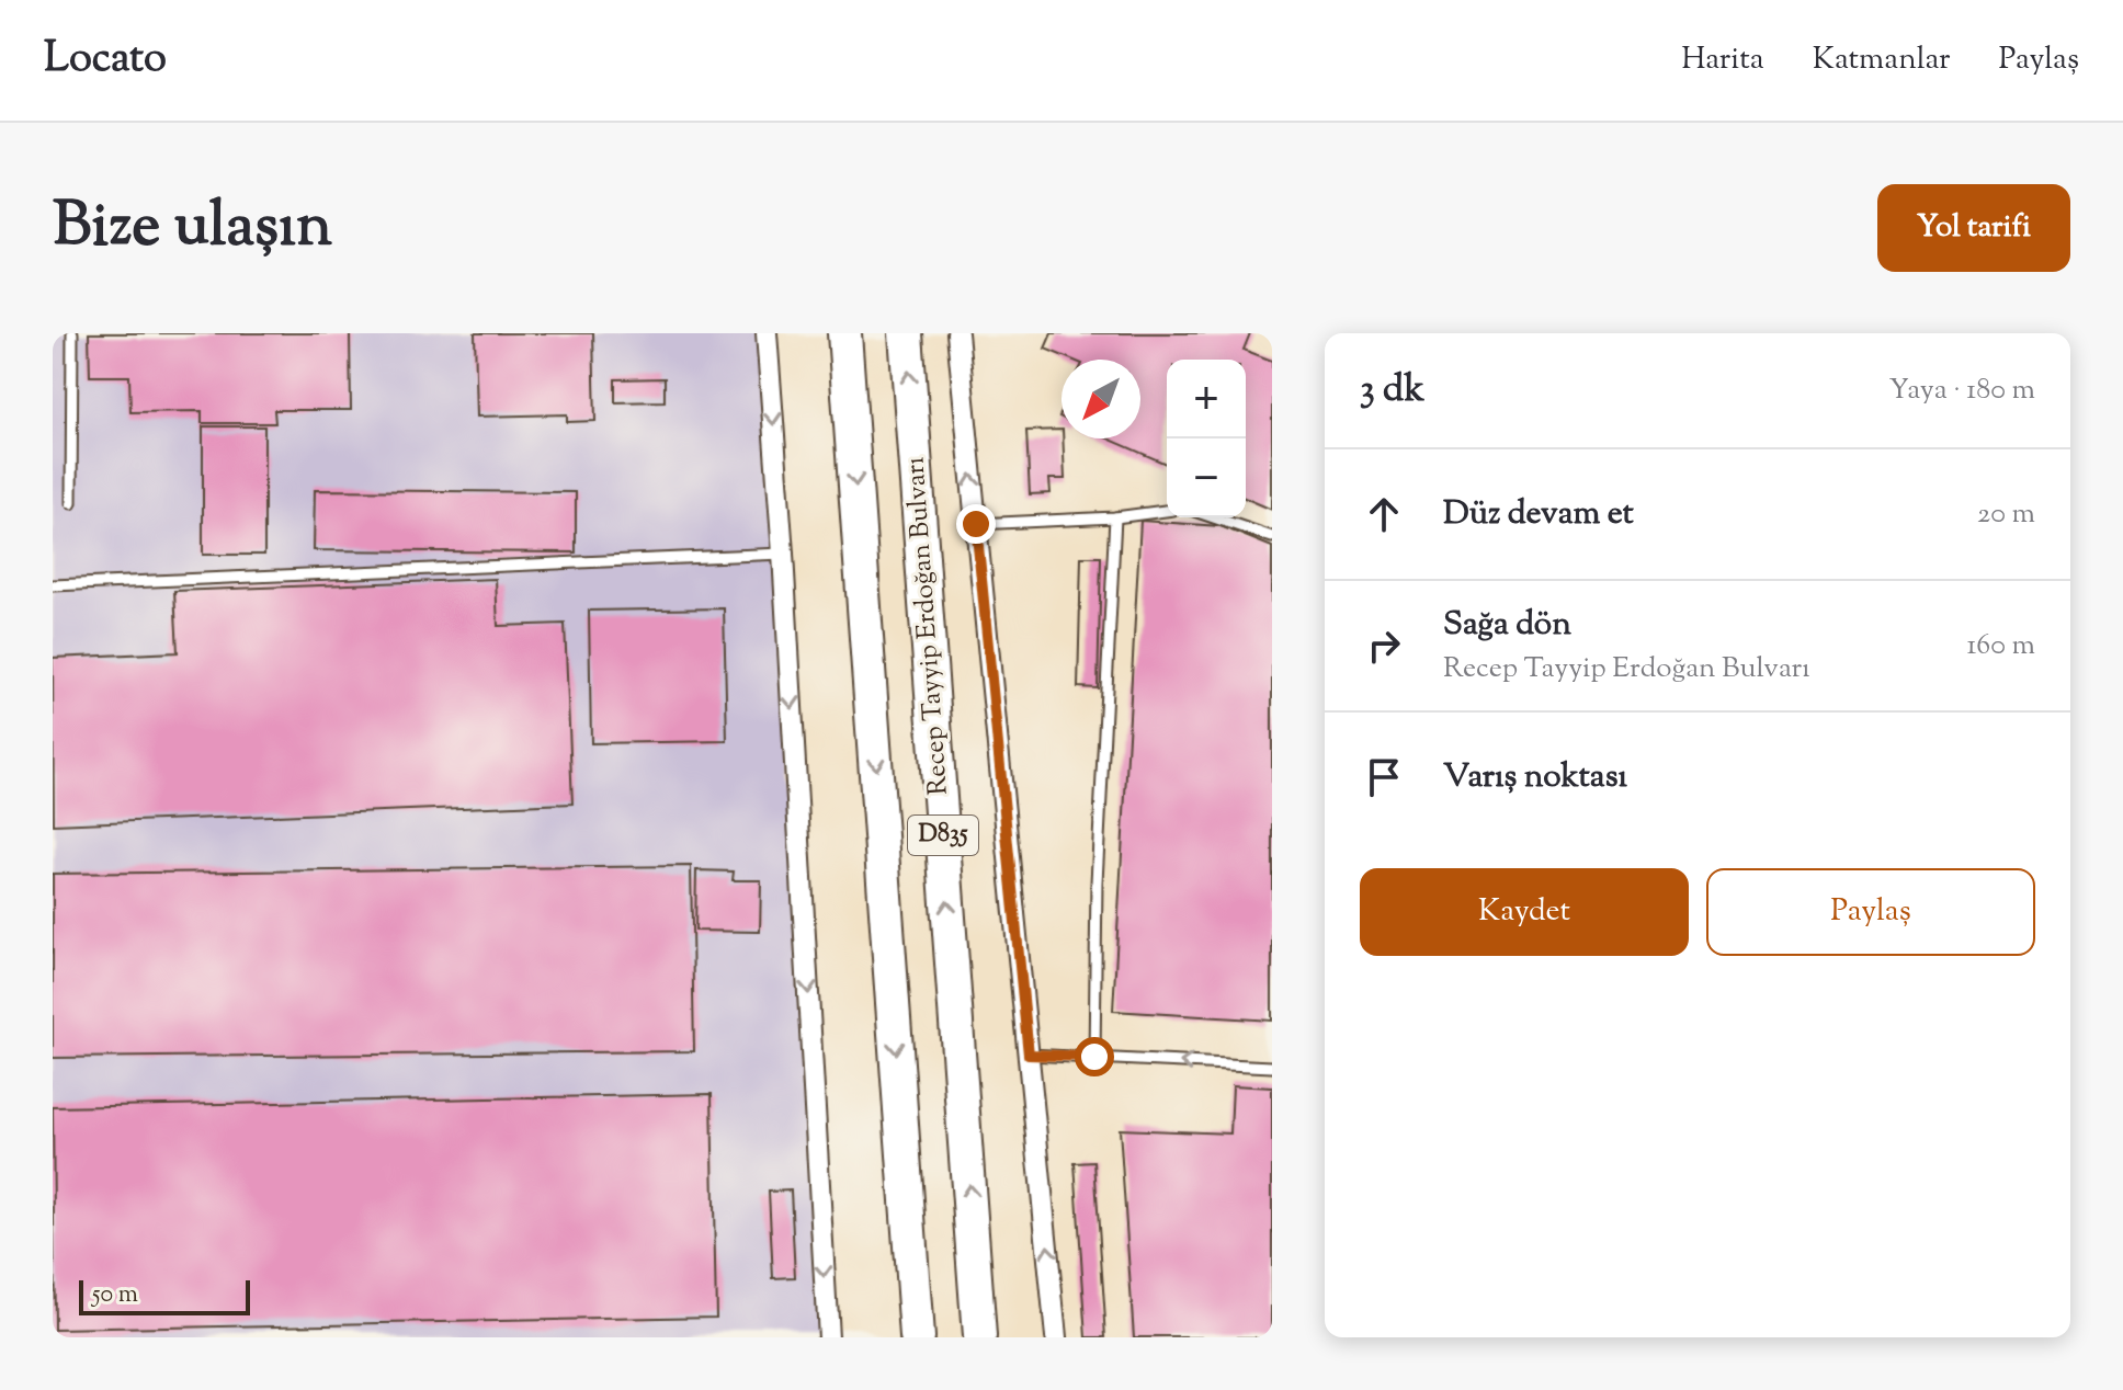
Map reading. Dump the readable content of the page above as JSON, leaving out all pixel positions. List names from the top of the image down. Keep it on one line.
{"streets":{"highway":["Recep Tayyip Erdoğan Bulvarı","D835"]},"scale_bar":"50 m","north":"bottom left","page":{"header":"Locato","nav":["Harita","Katmanlar","Paylaş"],"title":"Bize ulaşın","buttons":["Yol tarifi",["Kaydet","Paylaş"]],"heading":["3 dk","Yaya · 180 m"],"map_buttons":["+","−"],"list":[["Düz devam et","20 m"],["Sağa dön","Recep Tayyip Erdoğan Bulvarı","160 m"],"Varış noktası"],"scale":"50 m"}}
